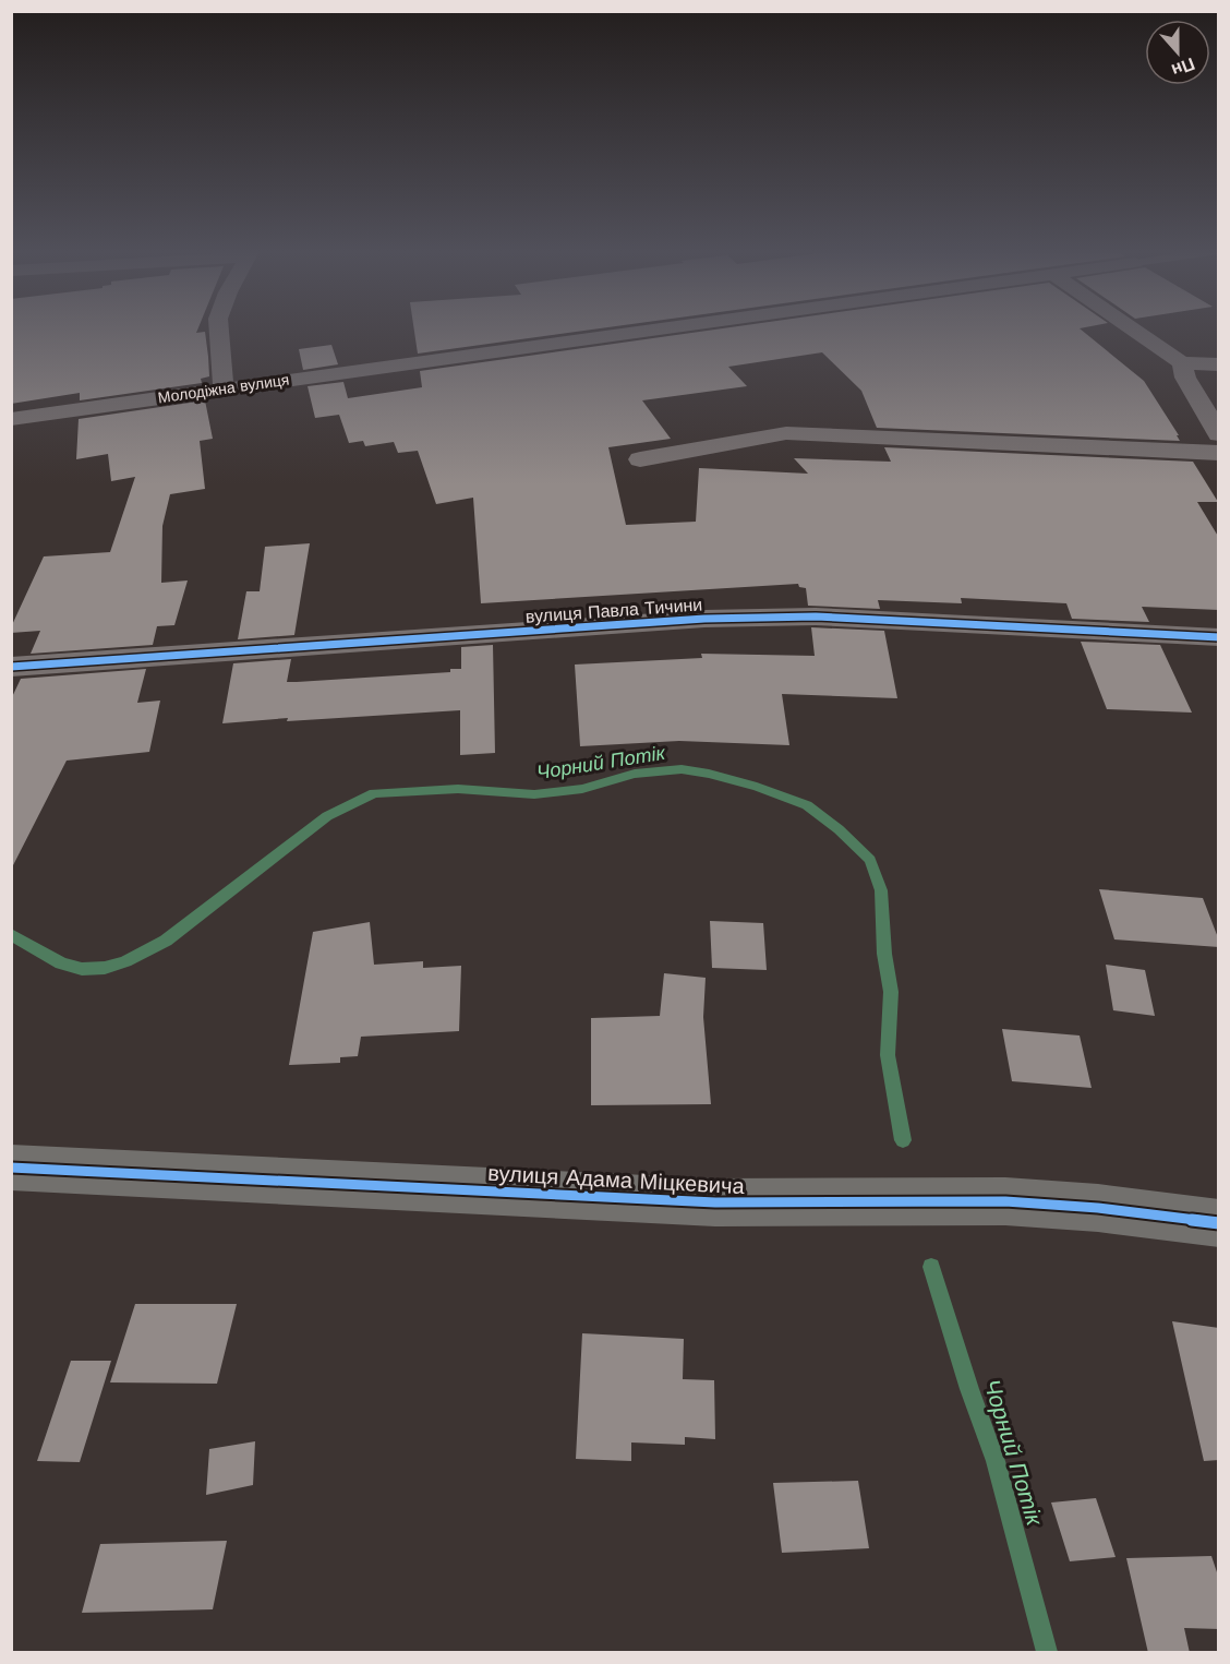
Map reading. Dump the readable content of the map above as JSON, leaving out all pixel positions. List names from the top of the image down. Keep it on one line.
{"streets":{"street":["Молодіжна вулиця","вулиця Павла Тичини","вулиця Адама Міцкевича"]},"water":["Чорний Потік"],"north":"bottom"}
